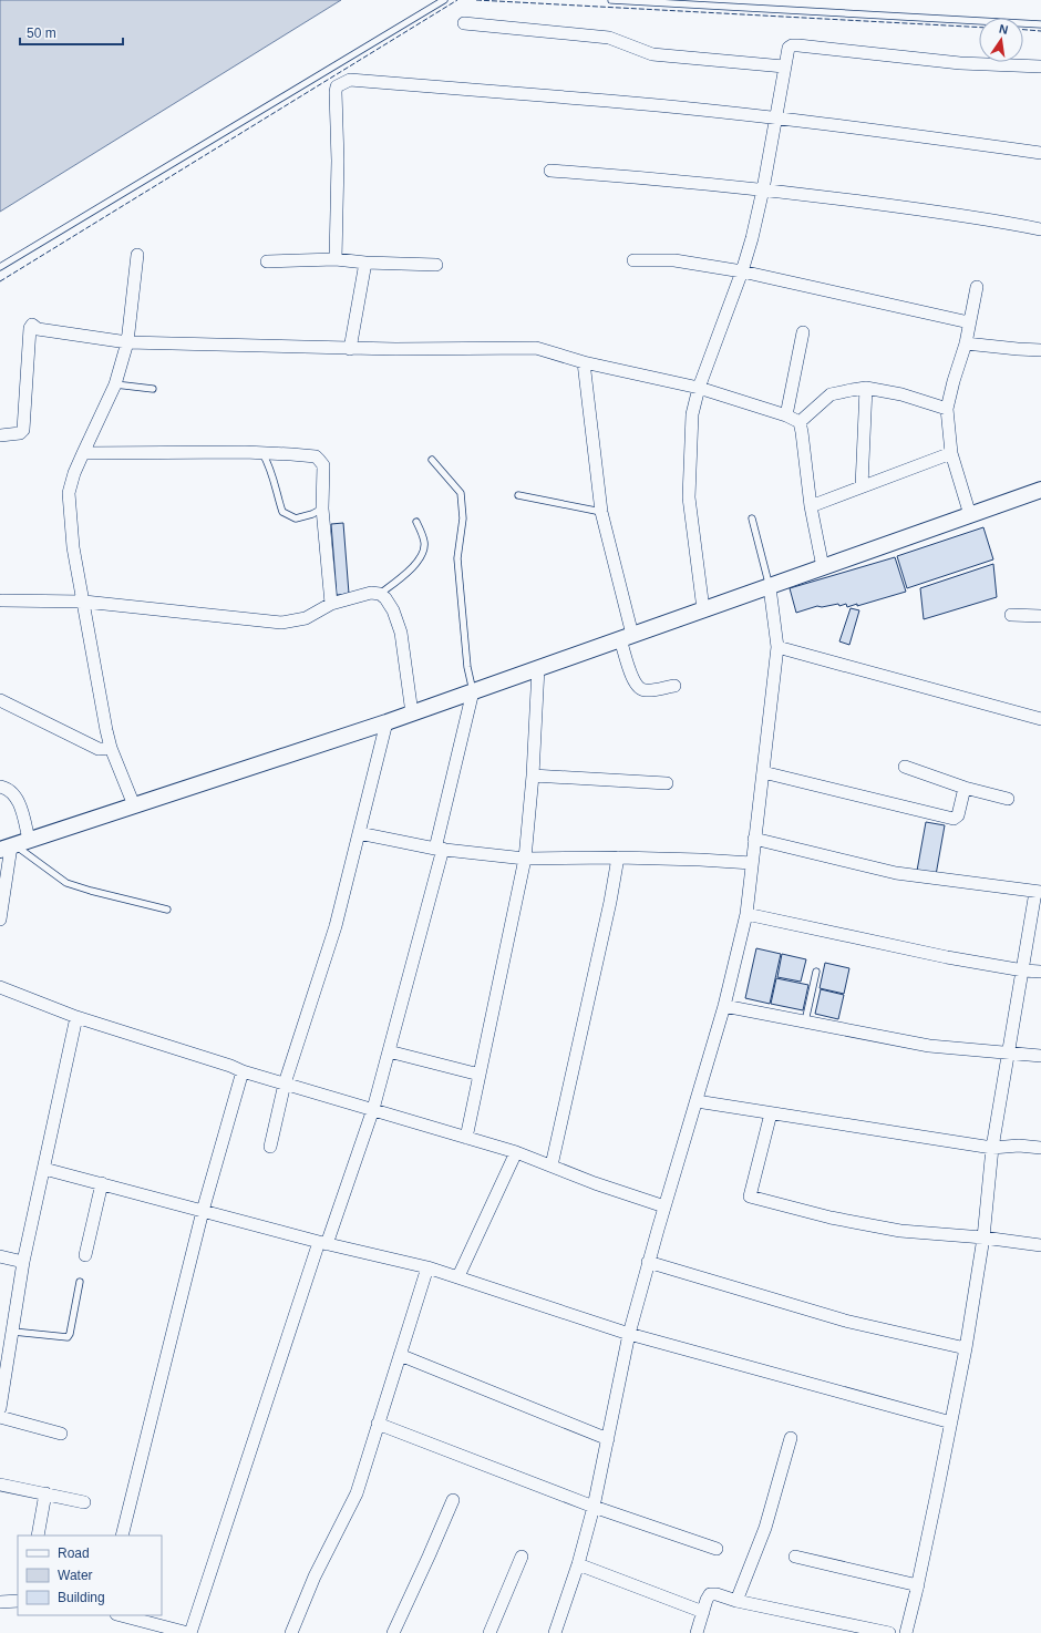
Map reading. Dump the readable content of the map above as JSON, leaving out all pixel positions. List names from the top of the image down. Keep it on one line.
{"legend":["Road","Water","Building"],"scale_bar":"50 m","north":"top"}
